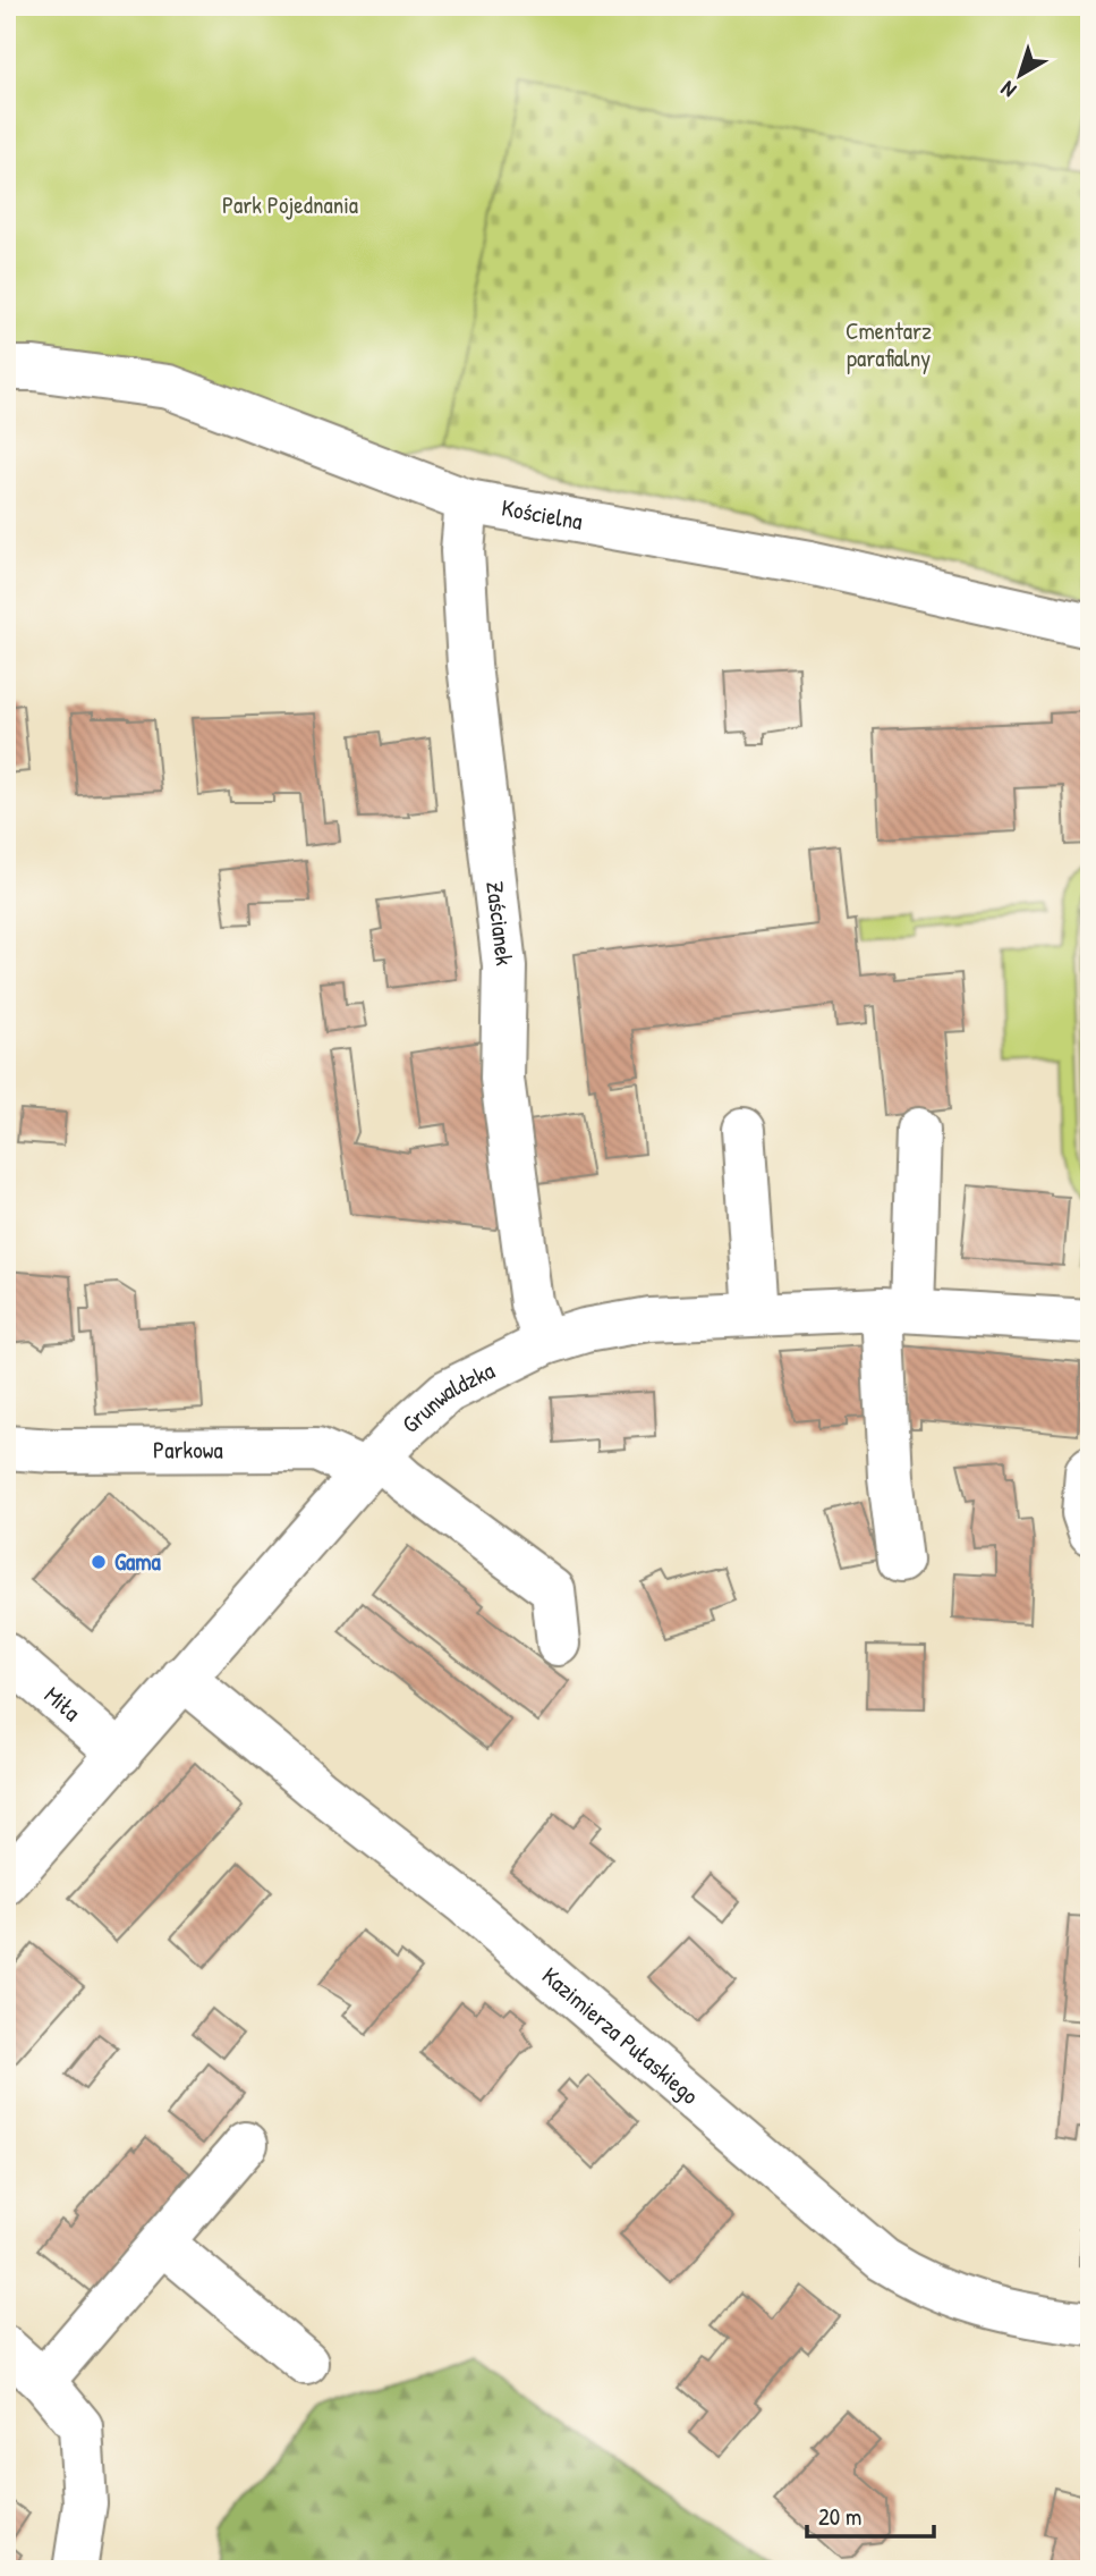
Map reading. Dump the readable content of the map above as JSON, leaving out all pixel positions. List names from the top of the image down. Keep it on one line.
{"streets":{"street":["Kościelna","Zaścianek","Grunwaldzka","Parkowa","Miła","Kazimierza Pułaskiego"]},"crossings":[["Kościelna","Zaścianek"],["Zaścianek","Grunwaldzka"],["Grunwaldzka","Parkowa"],["Grunwaldzka","Miła"],["Grunwaldzka","Kazimierza Pułaskiego"]],"parks":["Park Pojednania","Cmentarz parafialny"],"places":["Gama"],"scale_bar":"20 m","north":"bottom left"}
